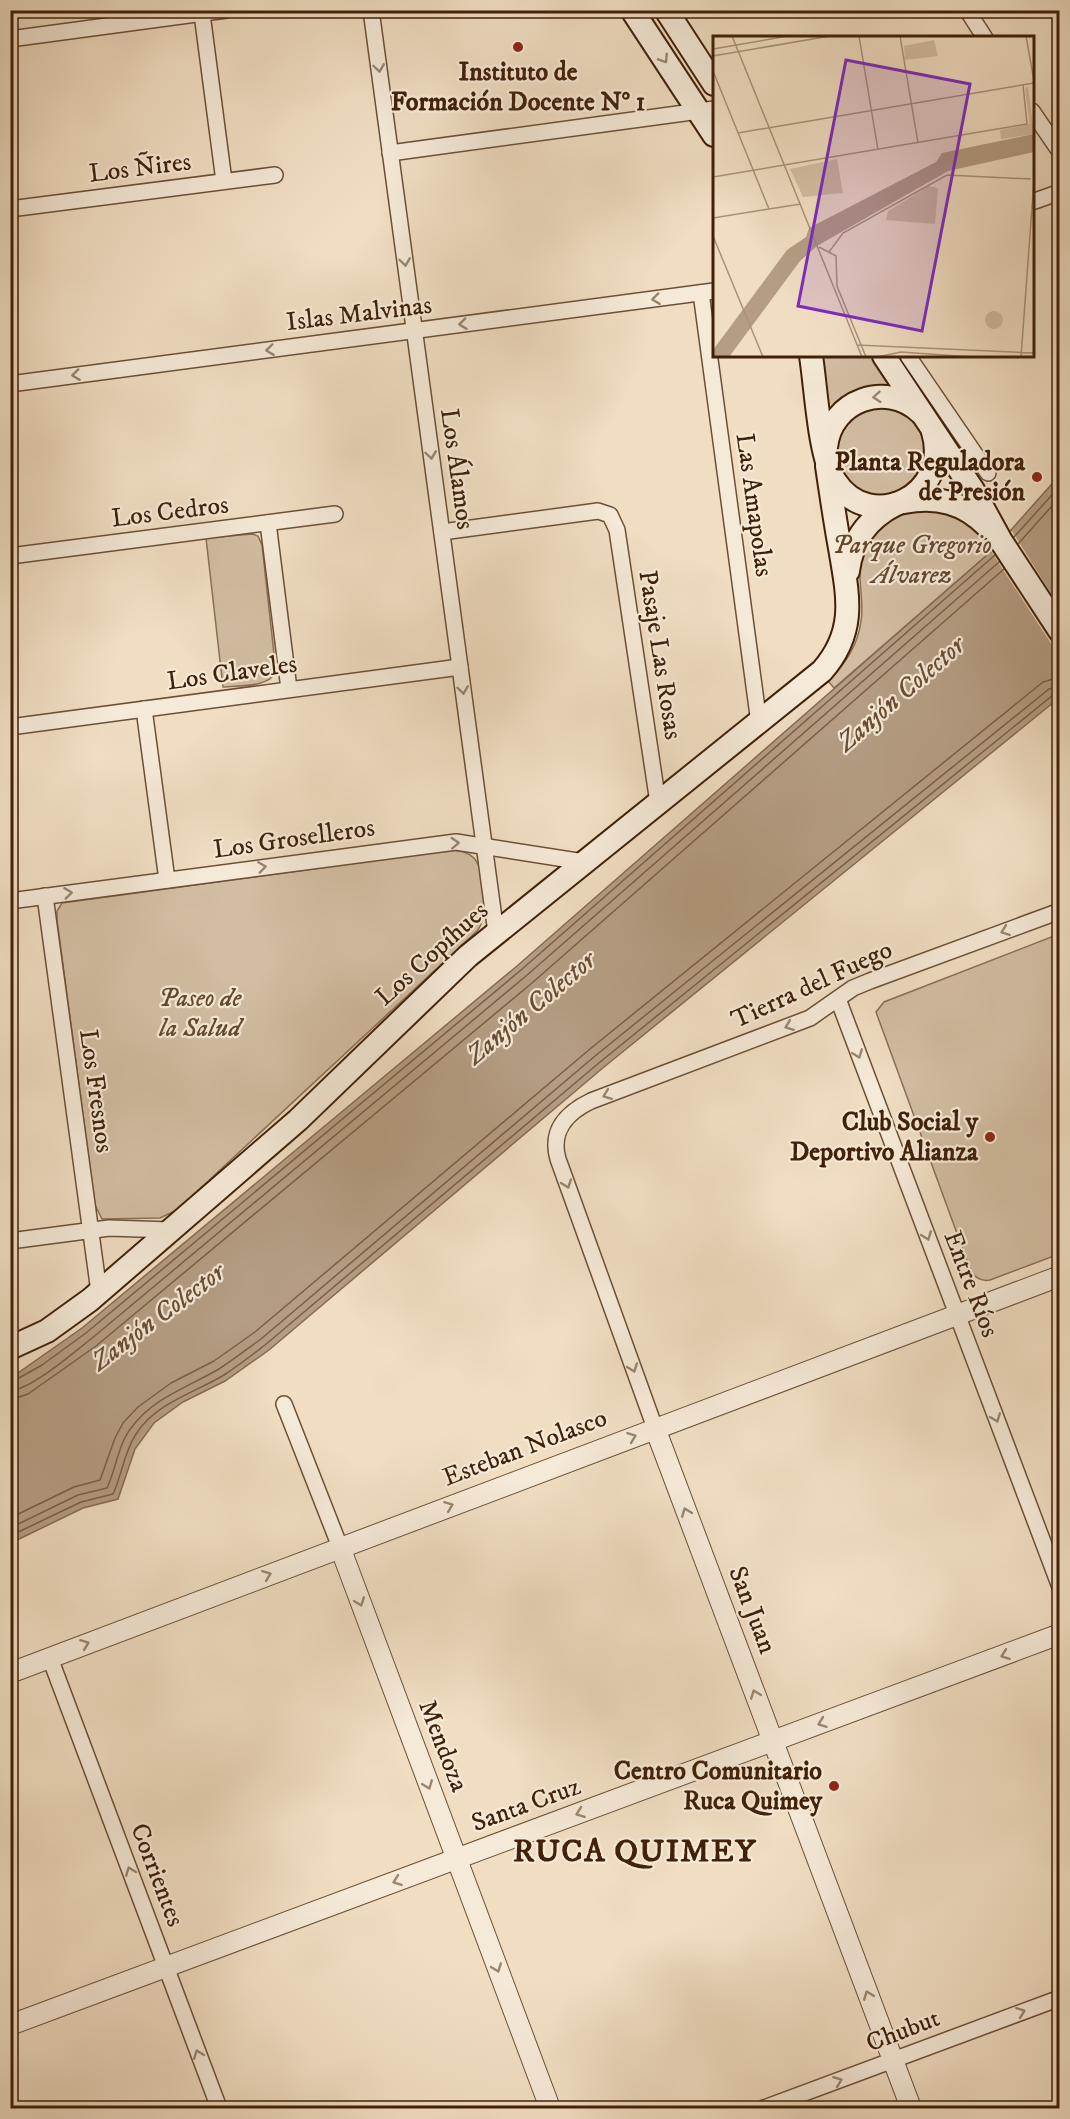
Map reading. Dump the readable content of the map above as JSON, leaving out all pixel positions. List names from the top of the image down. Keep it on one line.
{"streets":{"main road":["Los Copíhues"],"street":["Los Ñires","Islas Malvinas","Los Álamos","Las Amapolas","Los Cedros","Pasaje Las Rosas","Los Claveles","Los Groselleros","Tierra del Fuego","Los Fresnos","Entre Ríos","Esteban Nolasco","San Juan","Mendoza","Santa Cruz","Corrientes","Chubut"]},"crossings":[["Islas Malvinas","Los Álamos"],["Islas Malvinas","Las Amapolas"],["Los Álamos","Pasaje Las Rosas"],["Los Álamos","Los Claveles"],["Los Álamos","Los Groselleros"],["Los Álamos","Los Copíhues"],["Las Amapolas","Los Copíhues"],["Pasaje Las Rosas","Los Copíhues"],["Los Groselleros","Los Copíhues"],["Los Groselleros","Los Fresnos"],["Los Copíhues","Los Fresnos"],["Tierra del Fuego","Entre Ríos"],["Tierra del Fuego","San Juan"],["Entre Ríos","Esteban Nolasco"],["Esteban Nolasco","San Juan"],["Esteban Nolasco","Mendoza"],["Esteban Nolasco","Corrientes"],["San Juan","Santa Cruz"],["San Juan","Chubut"],["Mendoza","Santa Cruz"],["Santa Cruz","Corrientes"]],"one_way":["Islas Malvinas","Los Álamos","Los Groselleros","Tierra del Fuego","Entre Ríos","Esteban Nolasco","Mendoza","Santa Cruz","Corrientes","Chubut"],"districts":["RUCA QUIMEY"],"water":["Zanjón Colector"],"parks":["Parque Gregorio Álvarez","Paseo de la Salud"],"places":["Instituto de Formación Docente N° 1","Planta Reguladora de Presión","Club Social y Deportivo Alianza","Centro Comunitario Ruca Quimey"]}
